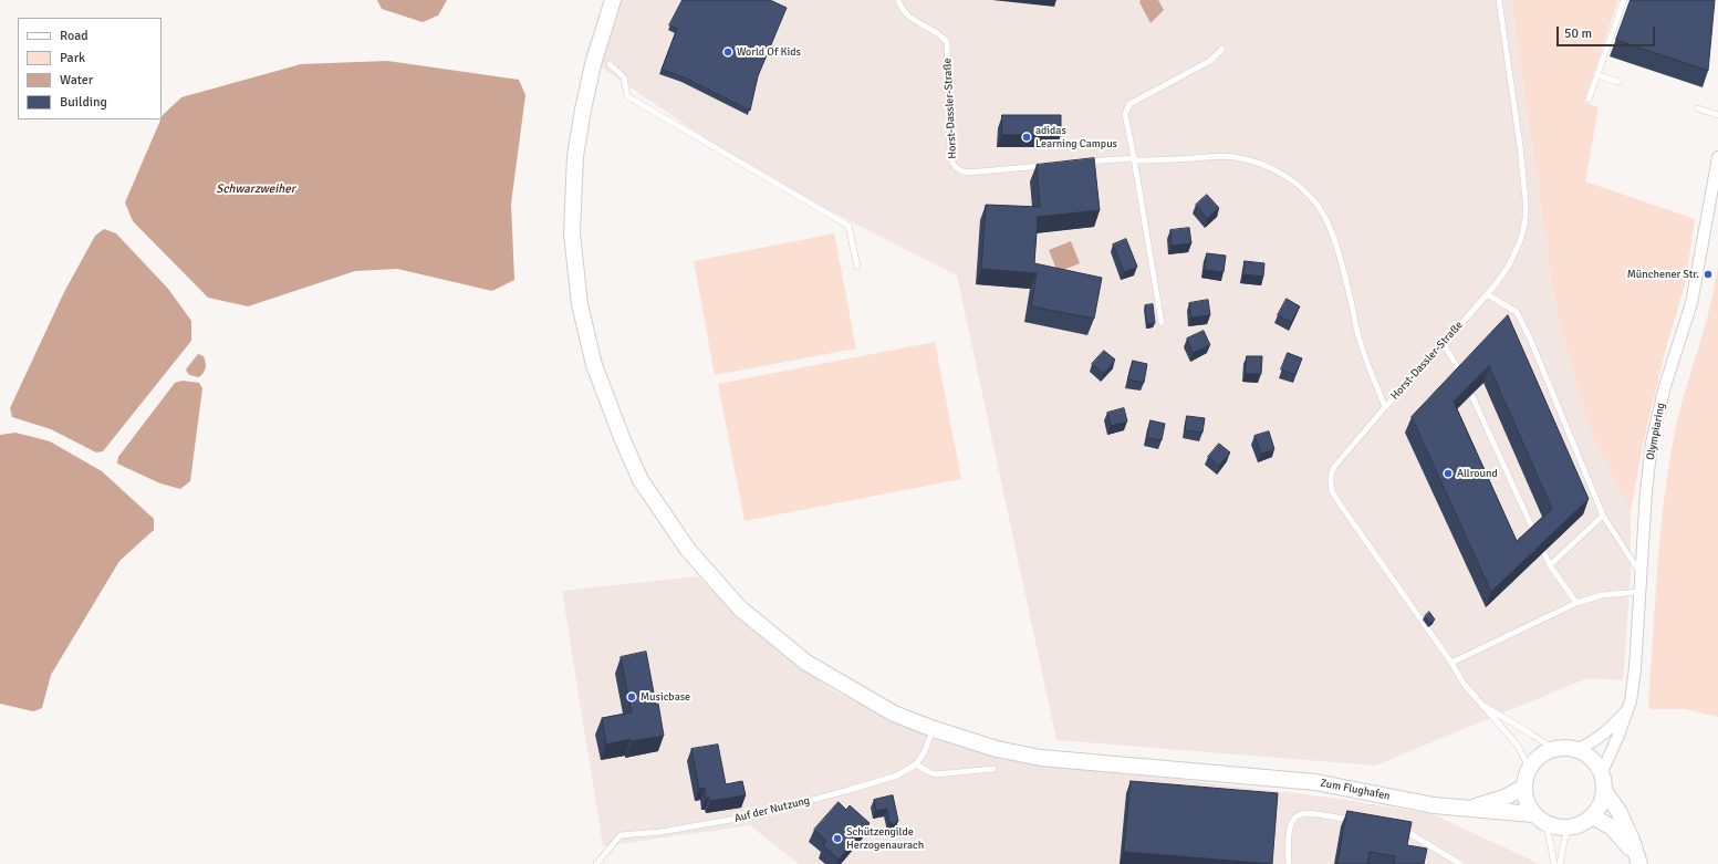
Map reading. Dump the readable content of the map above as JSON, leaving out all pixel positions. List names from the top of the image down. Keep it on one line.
{"streets":{"street":["Olympiaring","Zum Flughafen"],"lane":["Horst-Dassler-Straße","Auf der Nutzung"]},"crossings":[["Olympiaring","Zum Flughafen"],["Zum Flughafen","Auf der Nutzung"]],"water":["Schwarzweiher"],"places":["World Of Kids","adidas Learning Campus","Münchener Str.","Allround","Musicbase","Schützengilde Herzogenaurach"],"legend":["Road","Park","Water","Building"],"scale_bar":"50 m"}
